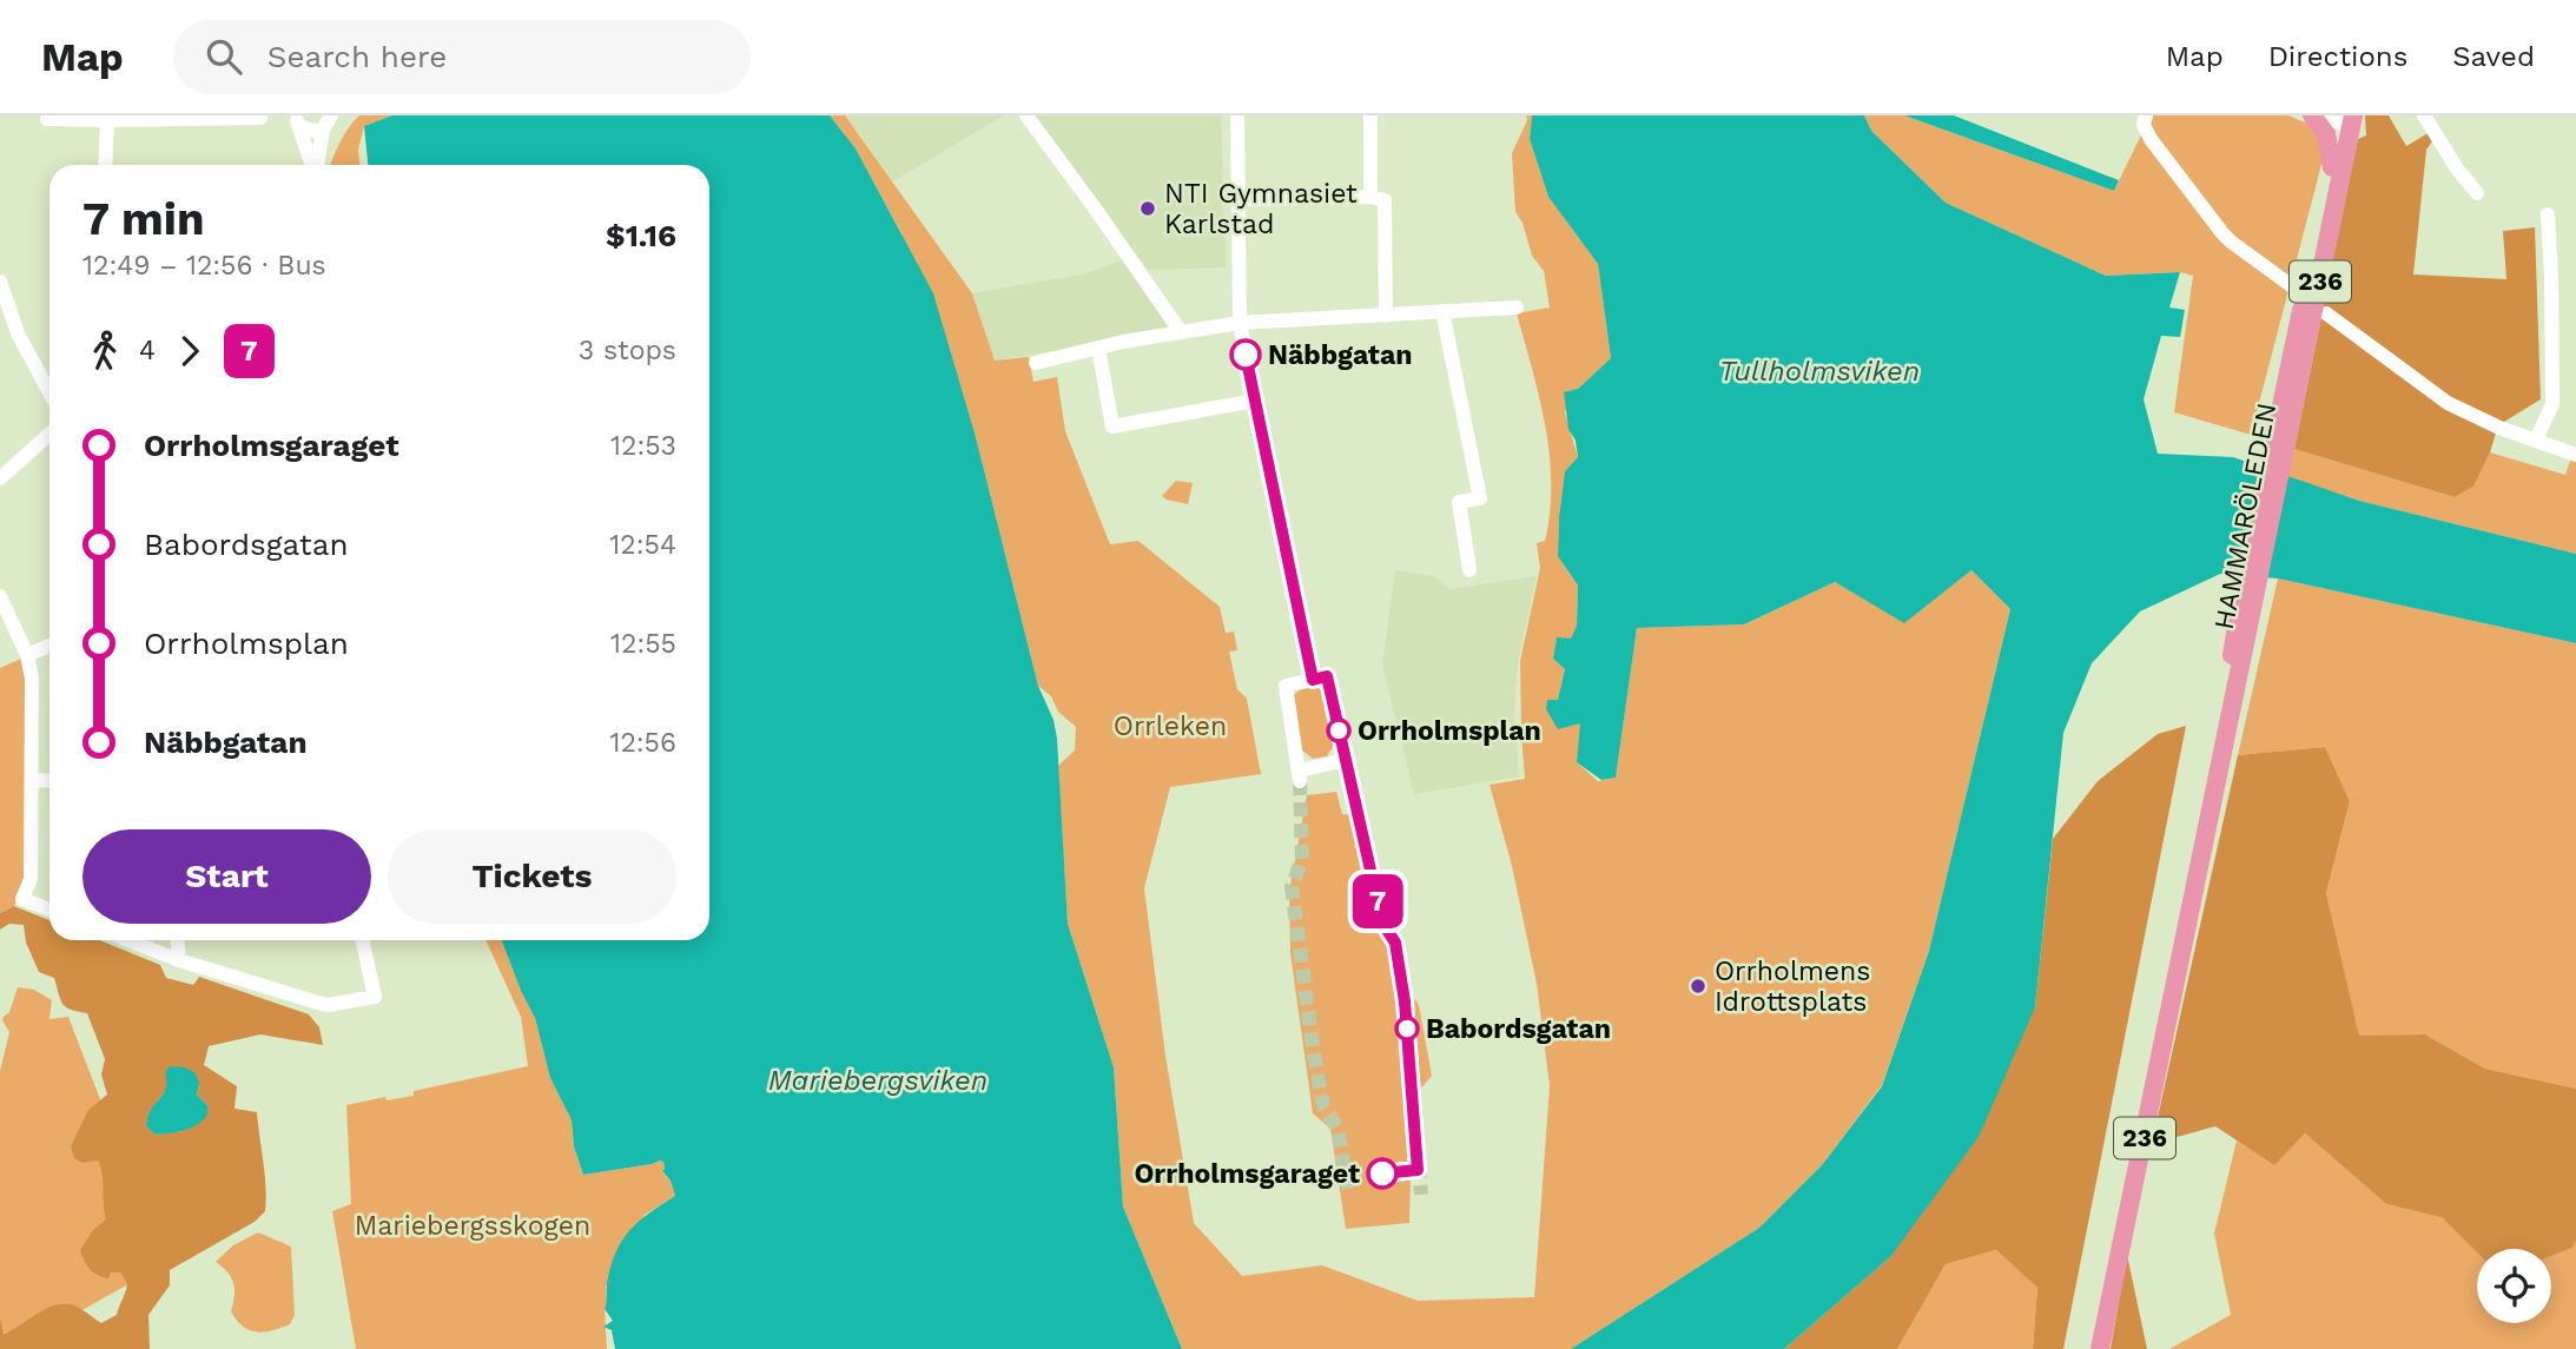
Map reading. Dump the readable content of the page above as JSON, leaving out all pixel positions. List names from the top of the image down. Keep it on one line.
{"streets":{"main road":["236","HAMMARÖLEDEN"]},"water":["Tullholmsviken","Mariebergsviken"],"parks":["Orrleken","Mariebergsskogen"],"places":["NTI Gymnasiet Karlstad","Näbbgatan","Orrholmsplan","Orrholmens Idrottsplats","Babordsgatan","Orrholmsgaraget"],"lines":["bus line 7"],"page":{"header":"Map","search":"Search here","nav":["Map","Directions","Saved"],"on_map":"7","heading":["7 min","12:49 – 12:56 · Bus","$1.16"],"legs":["4","7","3 stops"],"list":[{"name":"Orrholmsgaraget","value":"12:53"},{"name":"Babordsgatan","value":"12:54"},{"name":"Orrholmsplan","value":"12:55"},{"name":"Näbbgatan","value":"12:56"}],"buttons":["Start","Tickets"]}}
